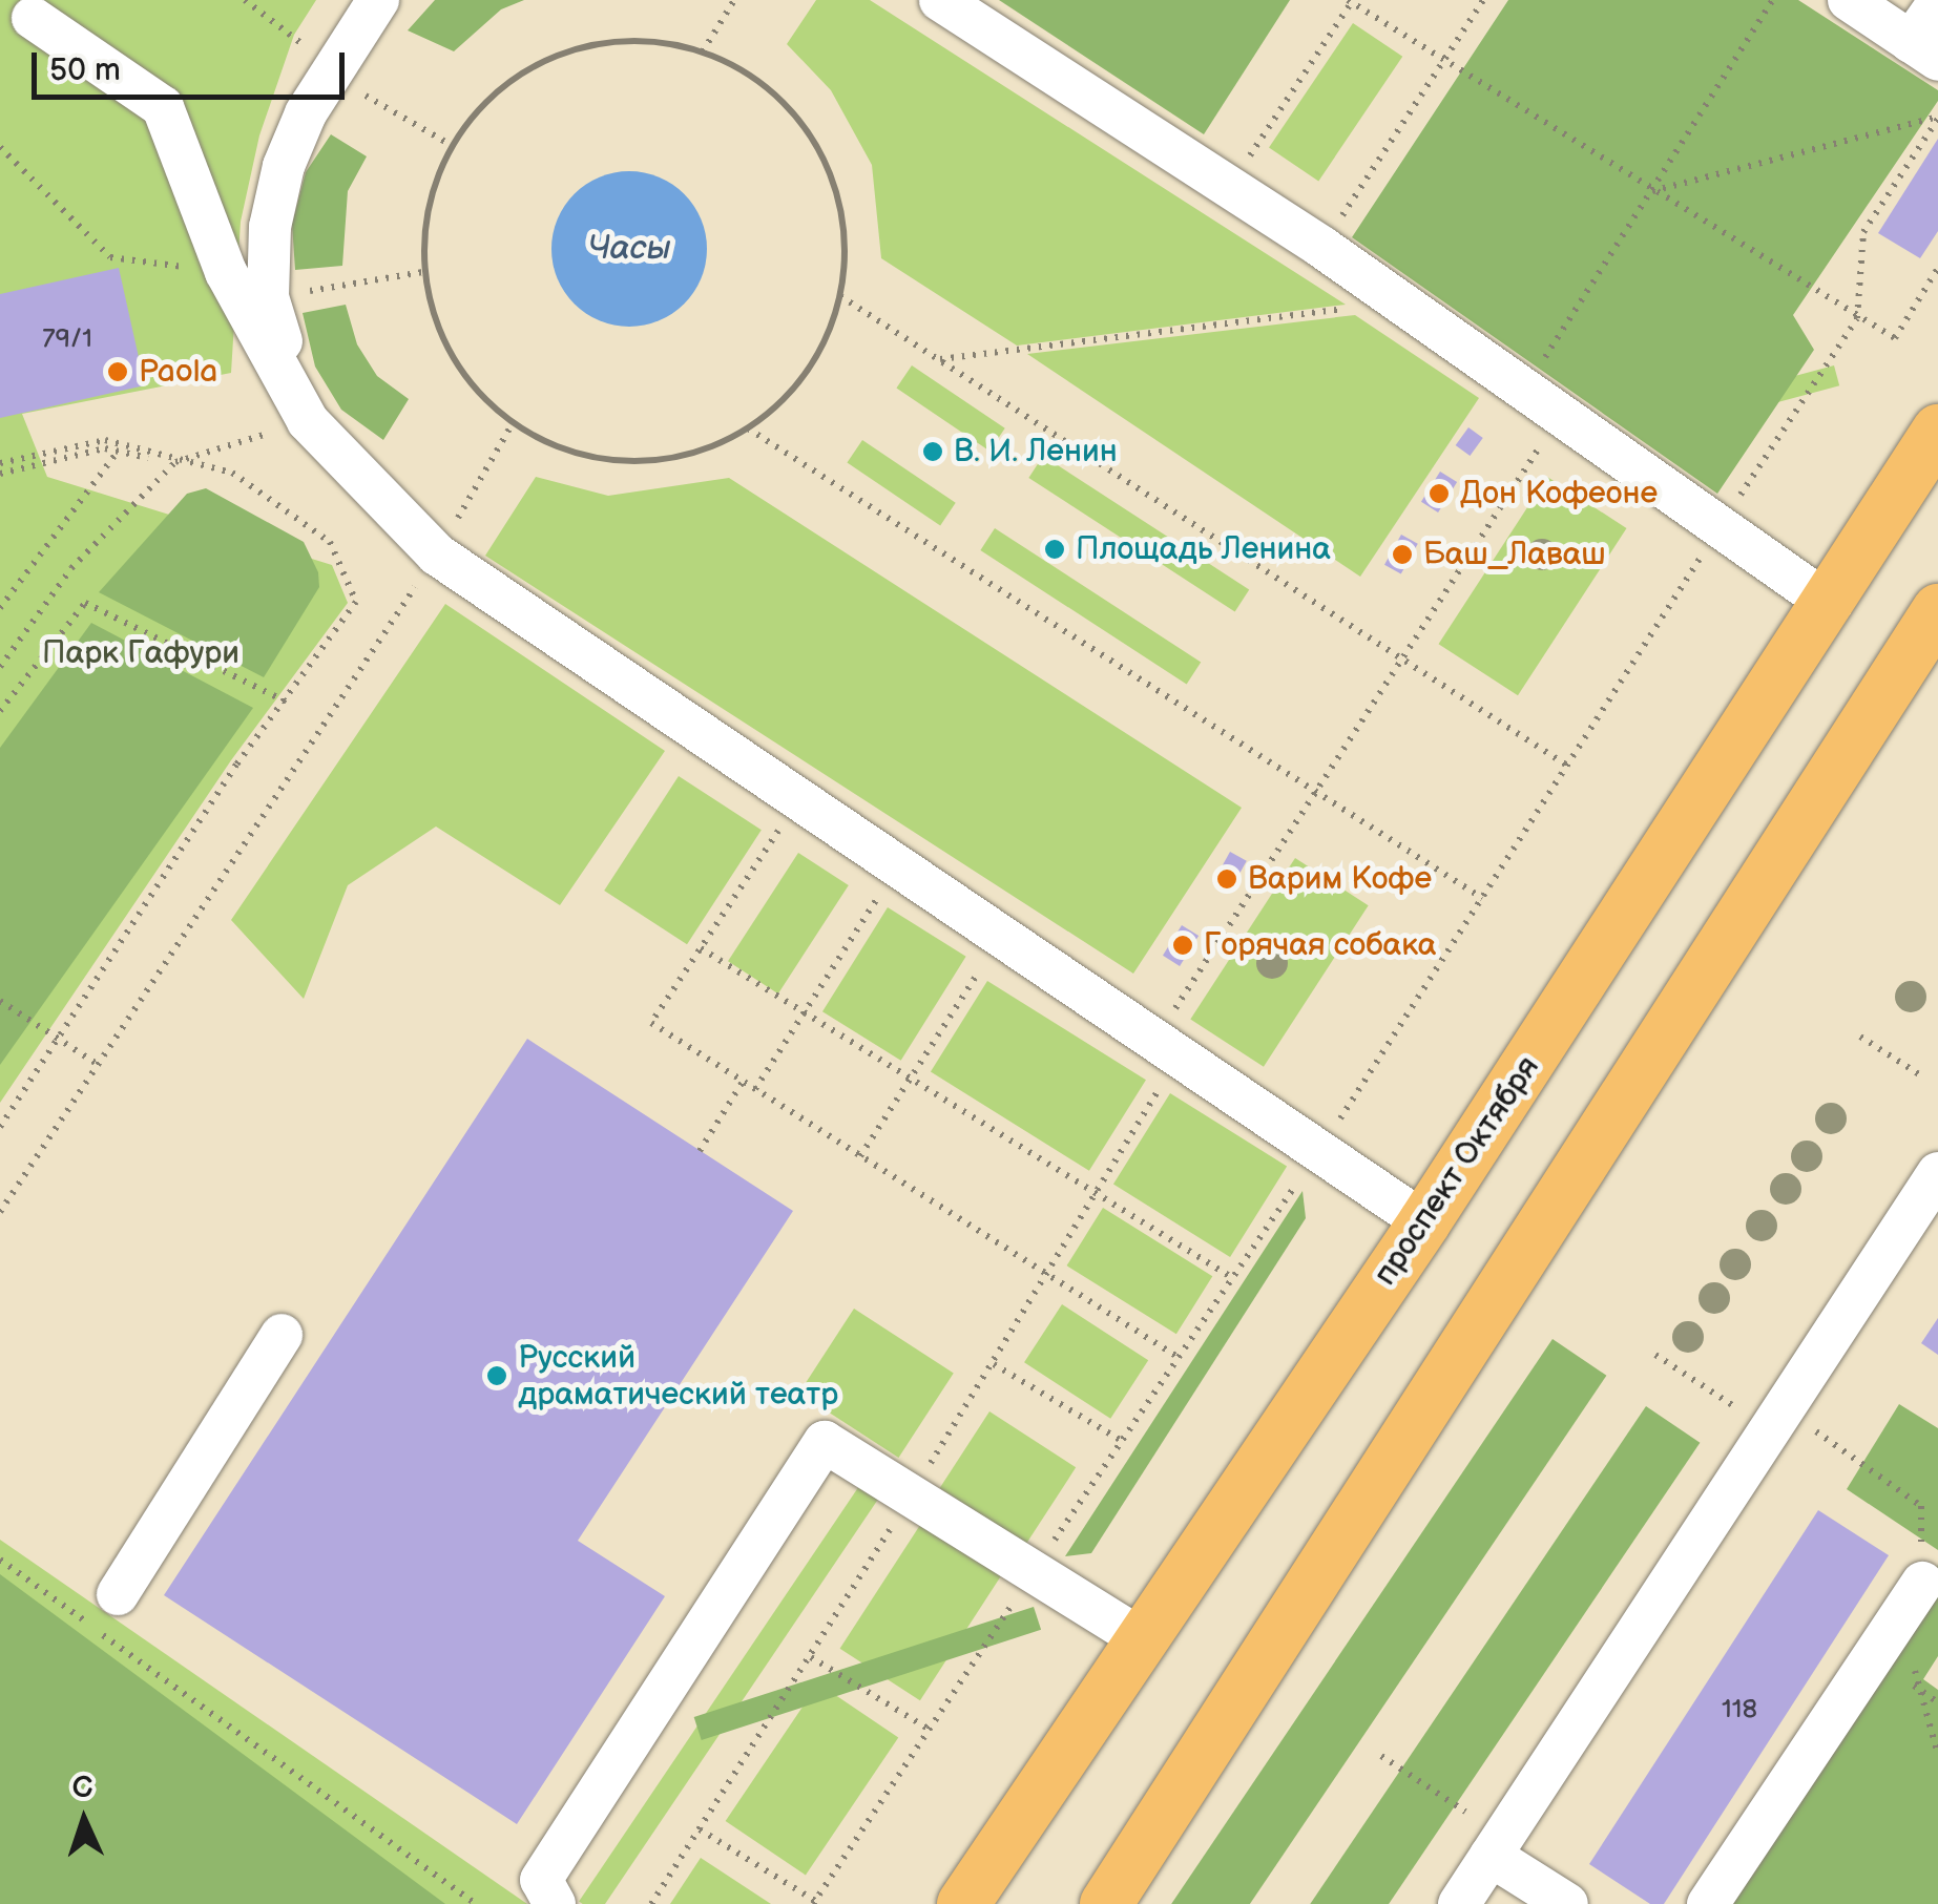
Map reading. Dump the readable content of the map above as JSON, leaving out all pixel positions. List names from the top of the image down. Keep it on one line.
{"streets":{"main road":["проспект Октября"]},"water":["Часы"],"parks":["Парк Гафури"],"places":["Paola","В. И. Ленин","Дон Кофеоне","Площадь Ленина","Баш_Лаваш","Варим Кофе","Горячая собака","Русский драматический театр"],"house_numbers":["79/1","118"],"scale_bar":"50 m","north":"top"}
